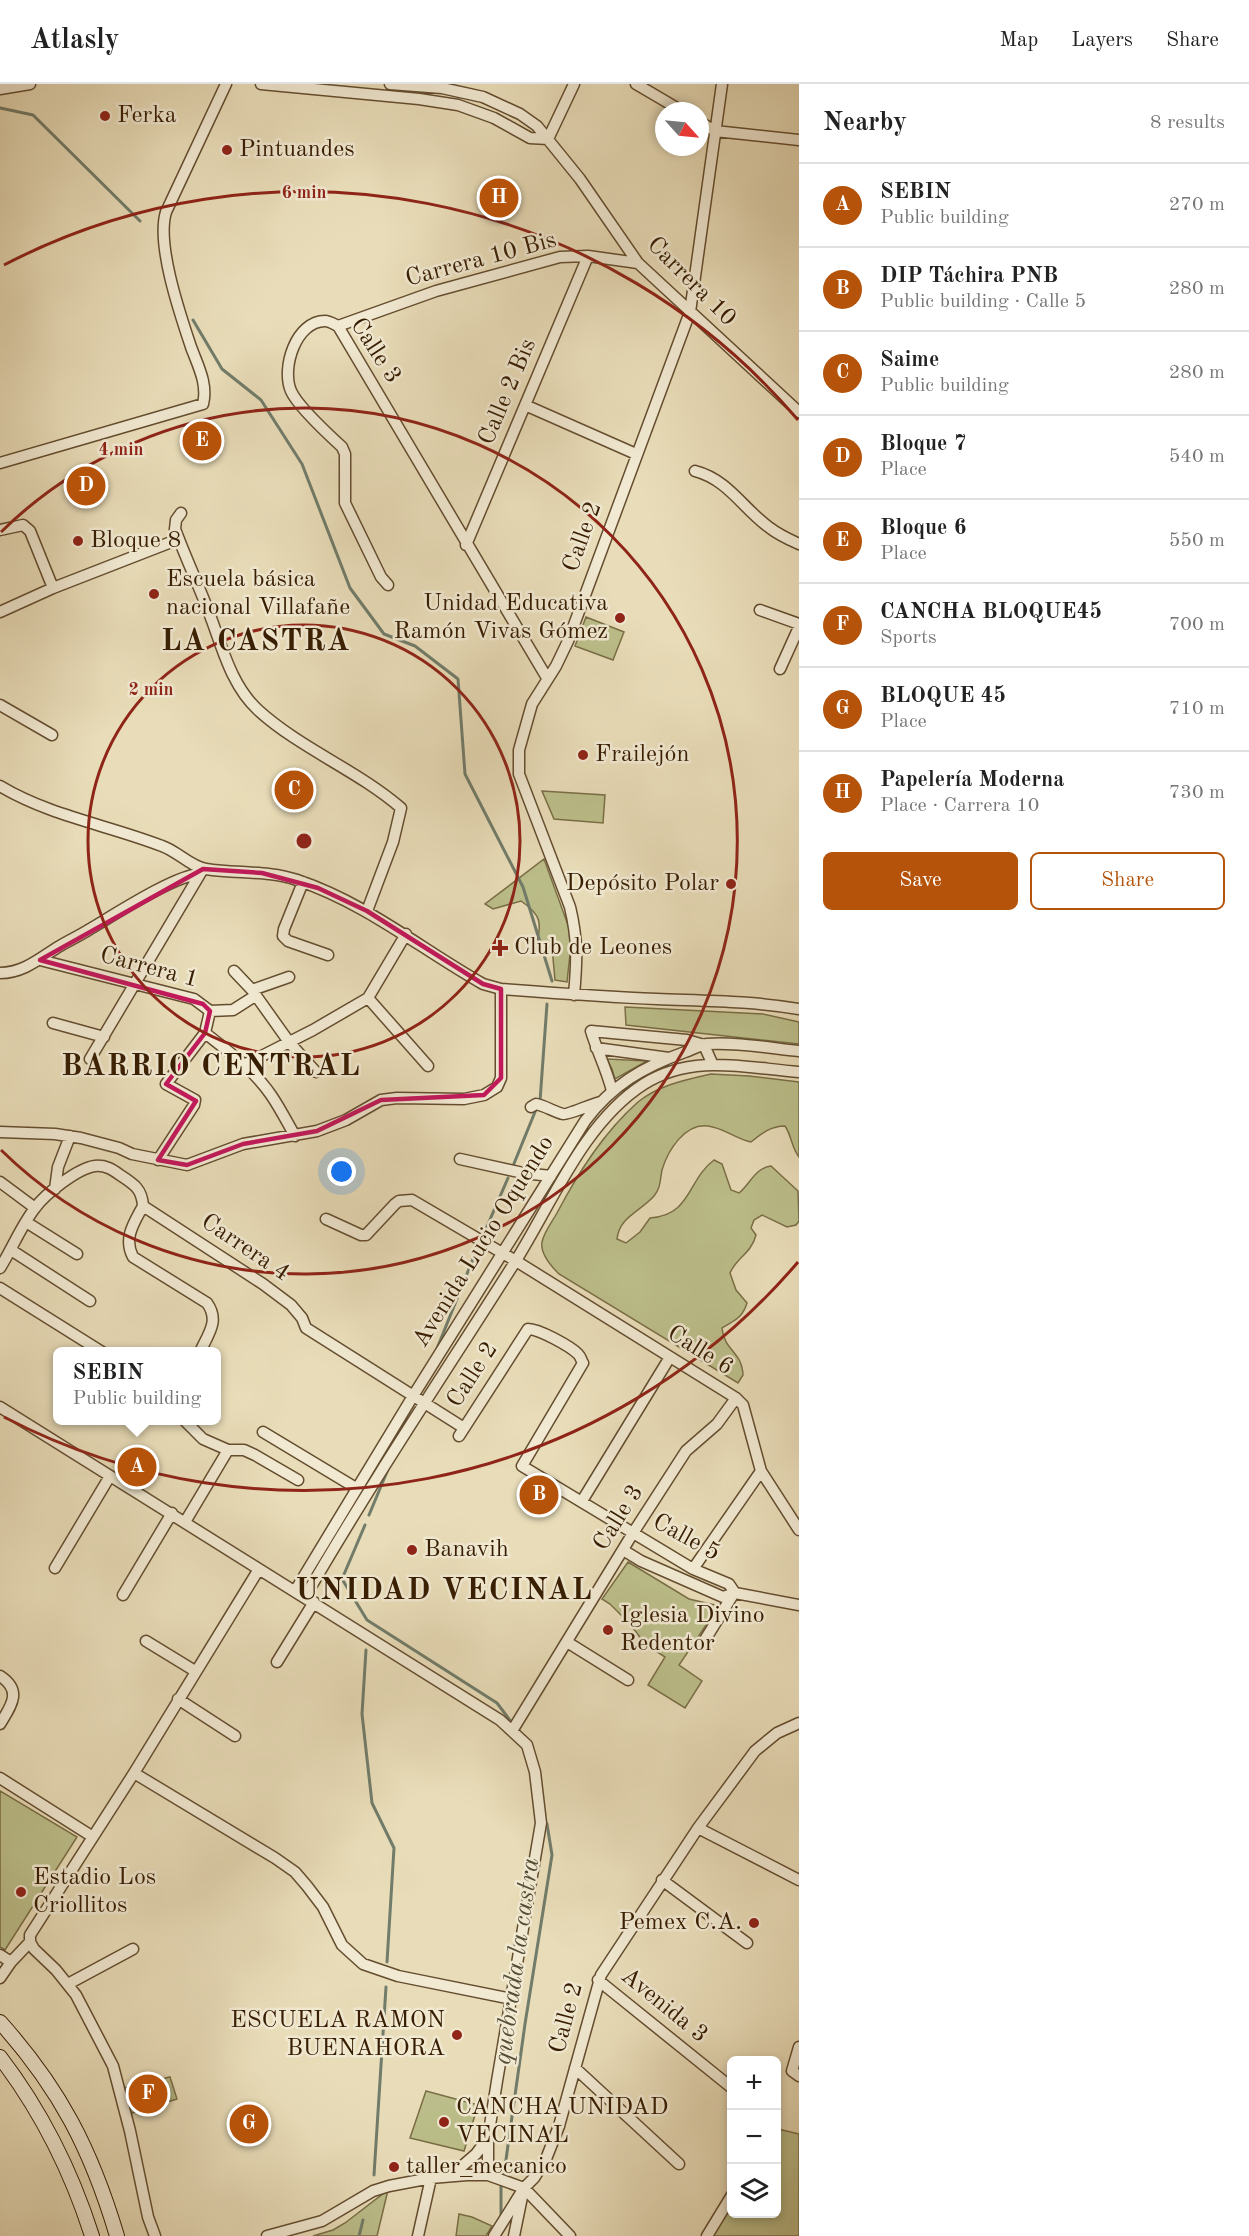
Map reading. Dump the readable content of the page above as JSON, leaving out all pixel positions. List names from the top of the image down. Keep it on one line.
{"streets":{"street":["Carrera 10 Bis","Carrera 10","Calle 3","Calle 2 Bis","Calle 2","Carrera 1","Avenida Lucio Oquendo","Carrera 4","Calle 6","Calle 5","Avenida 3"]},"crossings":[["Carrera 10 Bis","Carrera 10"],["Carrera 10 Bis","Calle 3"],["Carrera 10 Bis","Calle 2 Bis"],["Carrera 10","Calle 2"],["Calle 3","Calle 2 Bis"],["Calle 3","Calle 2"],["Calle 3","Calle 6"],["Calle 3","Calle 5"],["Calle 2","Avenida Lucio Oquendo"],["Calle 2","Carrera 4"],["Calle 2","Calle 5"],["Calle 2","Avenida 3"],["Avenida Lucio Oquendo","Carrera 4"],["Avenida Lucio Oquendo","Calle 6"]],"districts":["LA CASTRA","BARRIO CENTRAL","UNIDAD VECINAL"],"water":["quebrada la castra"],"places":{"other":["Ferka","Pintuandes","Bloque 8","Escuela básica nacional Villafañe","Unidad Educativa Ramón Vivas Gómez","Frailejón","Depósito Polar","Banavih","Iglesia Divino Redentor","Estadio Los Criollitos","Pemex C.A.","ESCUELA RAMON BUENAHORA","CANCHA UNIDAD VECINAL","taller_mecanico"],"health":["Club de Leones"]},"north":"bottom right","page":{"header":"Atlasly","nav":["Map","Layers","Share"],"heading":["Nearby","8 results"],"list":[{"mark":"A","name":"SEBIN","note":"Public building","value":"270 m"},{"mark":"B","name":"DIP Táchira PNB","note":"Public building · Calle 5","value":"280 m"},{"mark":"C","name":"Saime","note":"Public building","value":"280 m"},{"mark":"D","name":"Bloque 7","note":"Place","value":"540 m"},{"mark":"E","name":"Bloque 6","note":"Place","value":"550 m"},{"mark":"F","name":"CANCHA BLOQUE45","note":"Sports","value":"700 m"},{"mark":"G","name":"BLOQUE 45","note":"Place","value":"710 m"},{"mark":"H","name":"Papelería Moderna","note":"Place · Carrera 10","value":"730 m"}],"pins":["H","E","D","C","A","B","F","G"],"buttons":["Save","Share"],"popup":["SEBIN","Public building"],"map_buttons":["+","−"]},"rings":["6 min","4 min","2 min"]}
